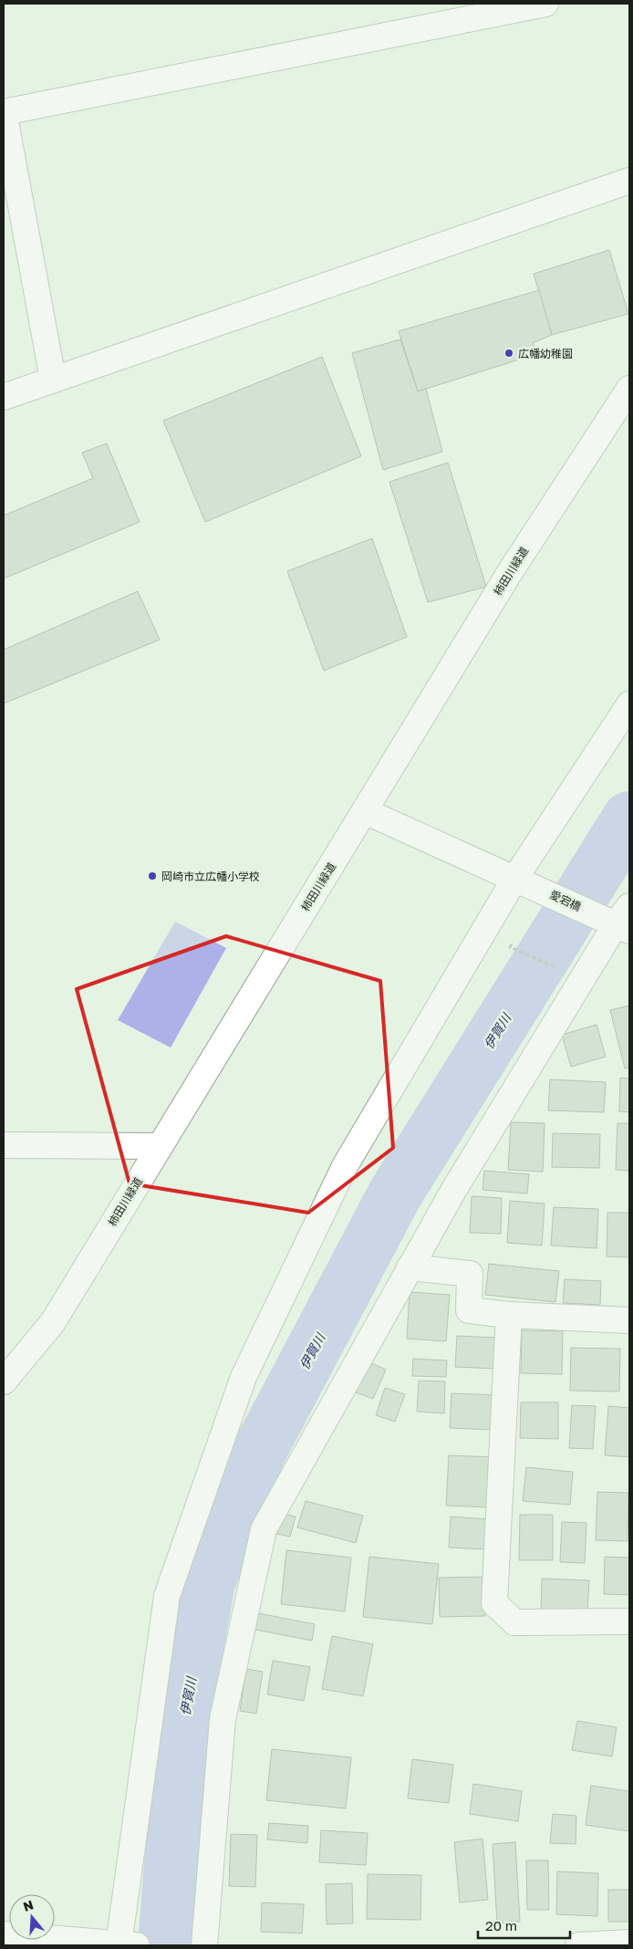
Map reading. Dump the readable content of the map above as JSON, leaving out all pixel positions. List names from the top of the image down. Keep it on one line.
{"streets":{"street":["柿田川緑道","愛宕橋"]},"crossings":[["柿田川緑道","愛宕橋"]],"water":["伊賀川"],"places":["広幡幼稚園","岡崎市立広幡小学校"],"scale_bar":"20 m","north":"top"}
